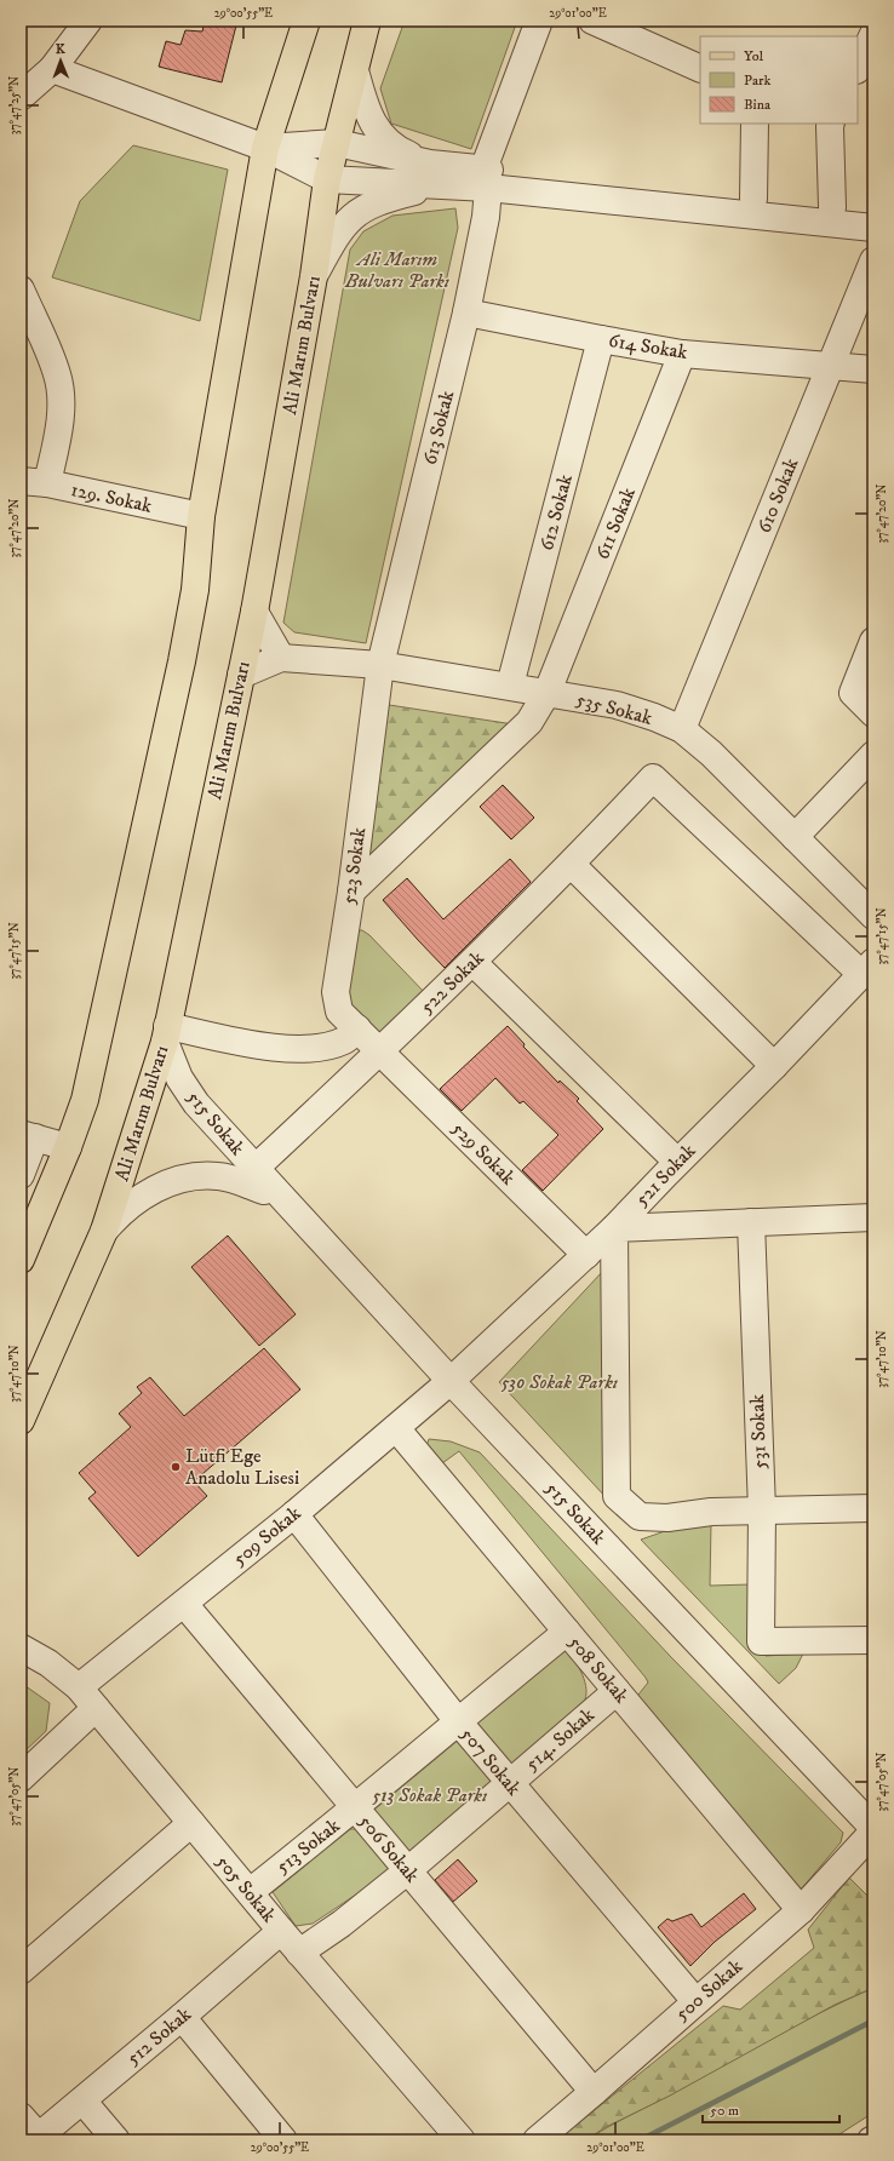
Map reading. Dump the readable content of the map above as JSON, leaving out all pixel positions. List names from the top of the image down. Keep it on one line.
{"streets":{"main road":["Ali Marım Bulvarı"],"street":["614 Sokak","613 Sokak","610 Sokak","129. Sokak","612 Sokak","611 Sokak","535 Sokak","523 Sokak","522 Sokak","515 Sokak","529 Sokak","521 Sokak","531 Sokak","509 Sokak","508 Sokak","514. Sokak","507 Sokak","513 Sokak","506 Sokak","505 Sokak","500 Sokak","512 Sokak"]},"crossings":[["Ali Marım Bulvarı","515 Sokak"],["614 Sokak","613 Sokak"],["614 Sokak","610 Sokak"],["614 Sokak","612 Sokak"],["614 Sokak","611 Sokak"],["613 Sokak","535 Sokak"],["613 Sokak","523 Sokak"],["610 Sokak","535 Sokak"],["612 Sokak","535 Sokak"],["611 Sokak","535 Sokak"],["611 Sokak","523 Sokak"],["535 Sokak","523 Sokak"],["523 Sokak","522 Sokak"],["523 Sokak","529 Sokak"],["522 Sokak","515 Sokak"],["522 Sokak","529 Sokak"],["522 Sokak","521 Sokak"],["515 Sokak","521 Sokak"],["515 Sokak","509 Sokak"],["529 Sokak","521 Sokak"],["521 Sokak","509 Sokak"],["509 Sokak","508 Sokak"],["509 Sokak","507 Sokak"],["509 Sokak","506 Sokak"],["509 Sokak","505 Sokak"],["508 Sokak","514. Sokak"],["508 Sokak","513 Sokak"],["508 Sokak","500 Sokak"],["514. Sokak","507 Sokak"],["514. Sokak","506 Sokak"],["514. Sokak","505 Sokak"],["507 Sokak","513 Sokak"],["507 Sokak","500 Sokak"],["513 Sokak","506 Sokak"],["513 Sokak","505 Sokak"],["506 Sokak","500 Sokak"],["505 Sokak","512 Sokak"]],"parks":["Ali Marım Bulvarı Parkı","530 Sokak Parkı","513 Sokak Parkı"],"places":["Lütfi Ege Anadolu Lisesi"],"legend":["Yol","Park","Bina"],"scale_bar":"50 m","north":"top","coordinates":["29°00'55\"E","29°01'00\"E","37°47'25\"N","37°47'20\"N","37°47'15\"N","37°47'10\"N","37°47'05\"N"]}
